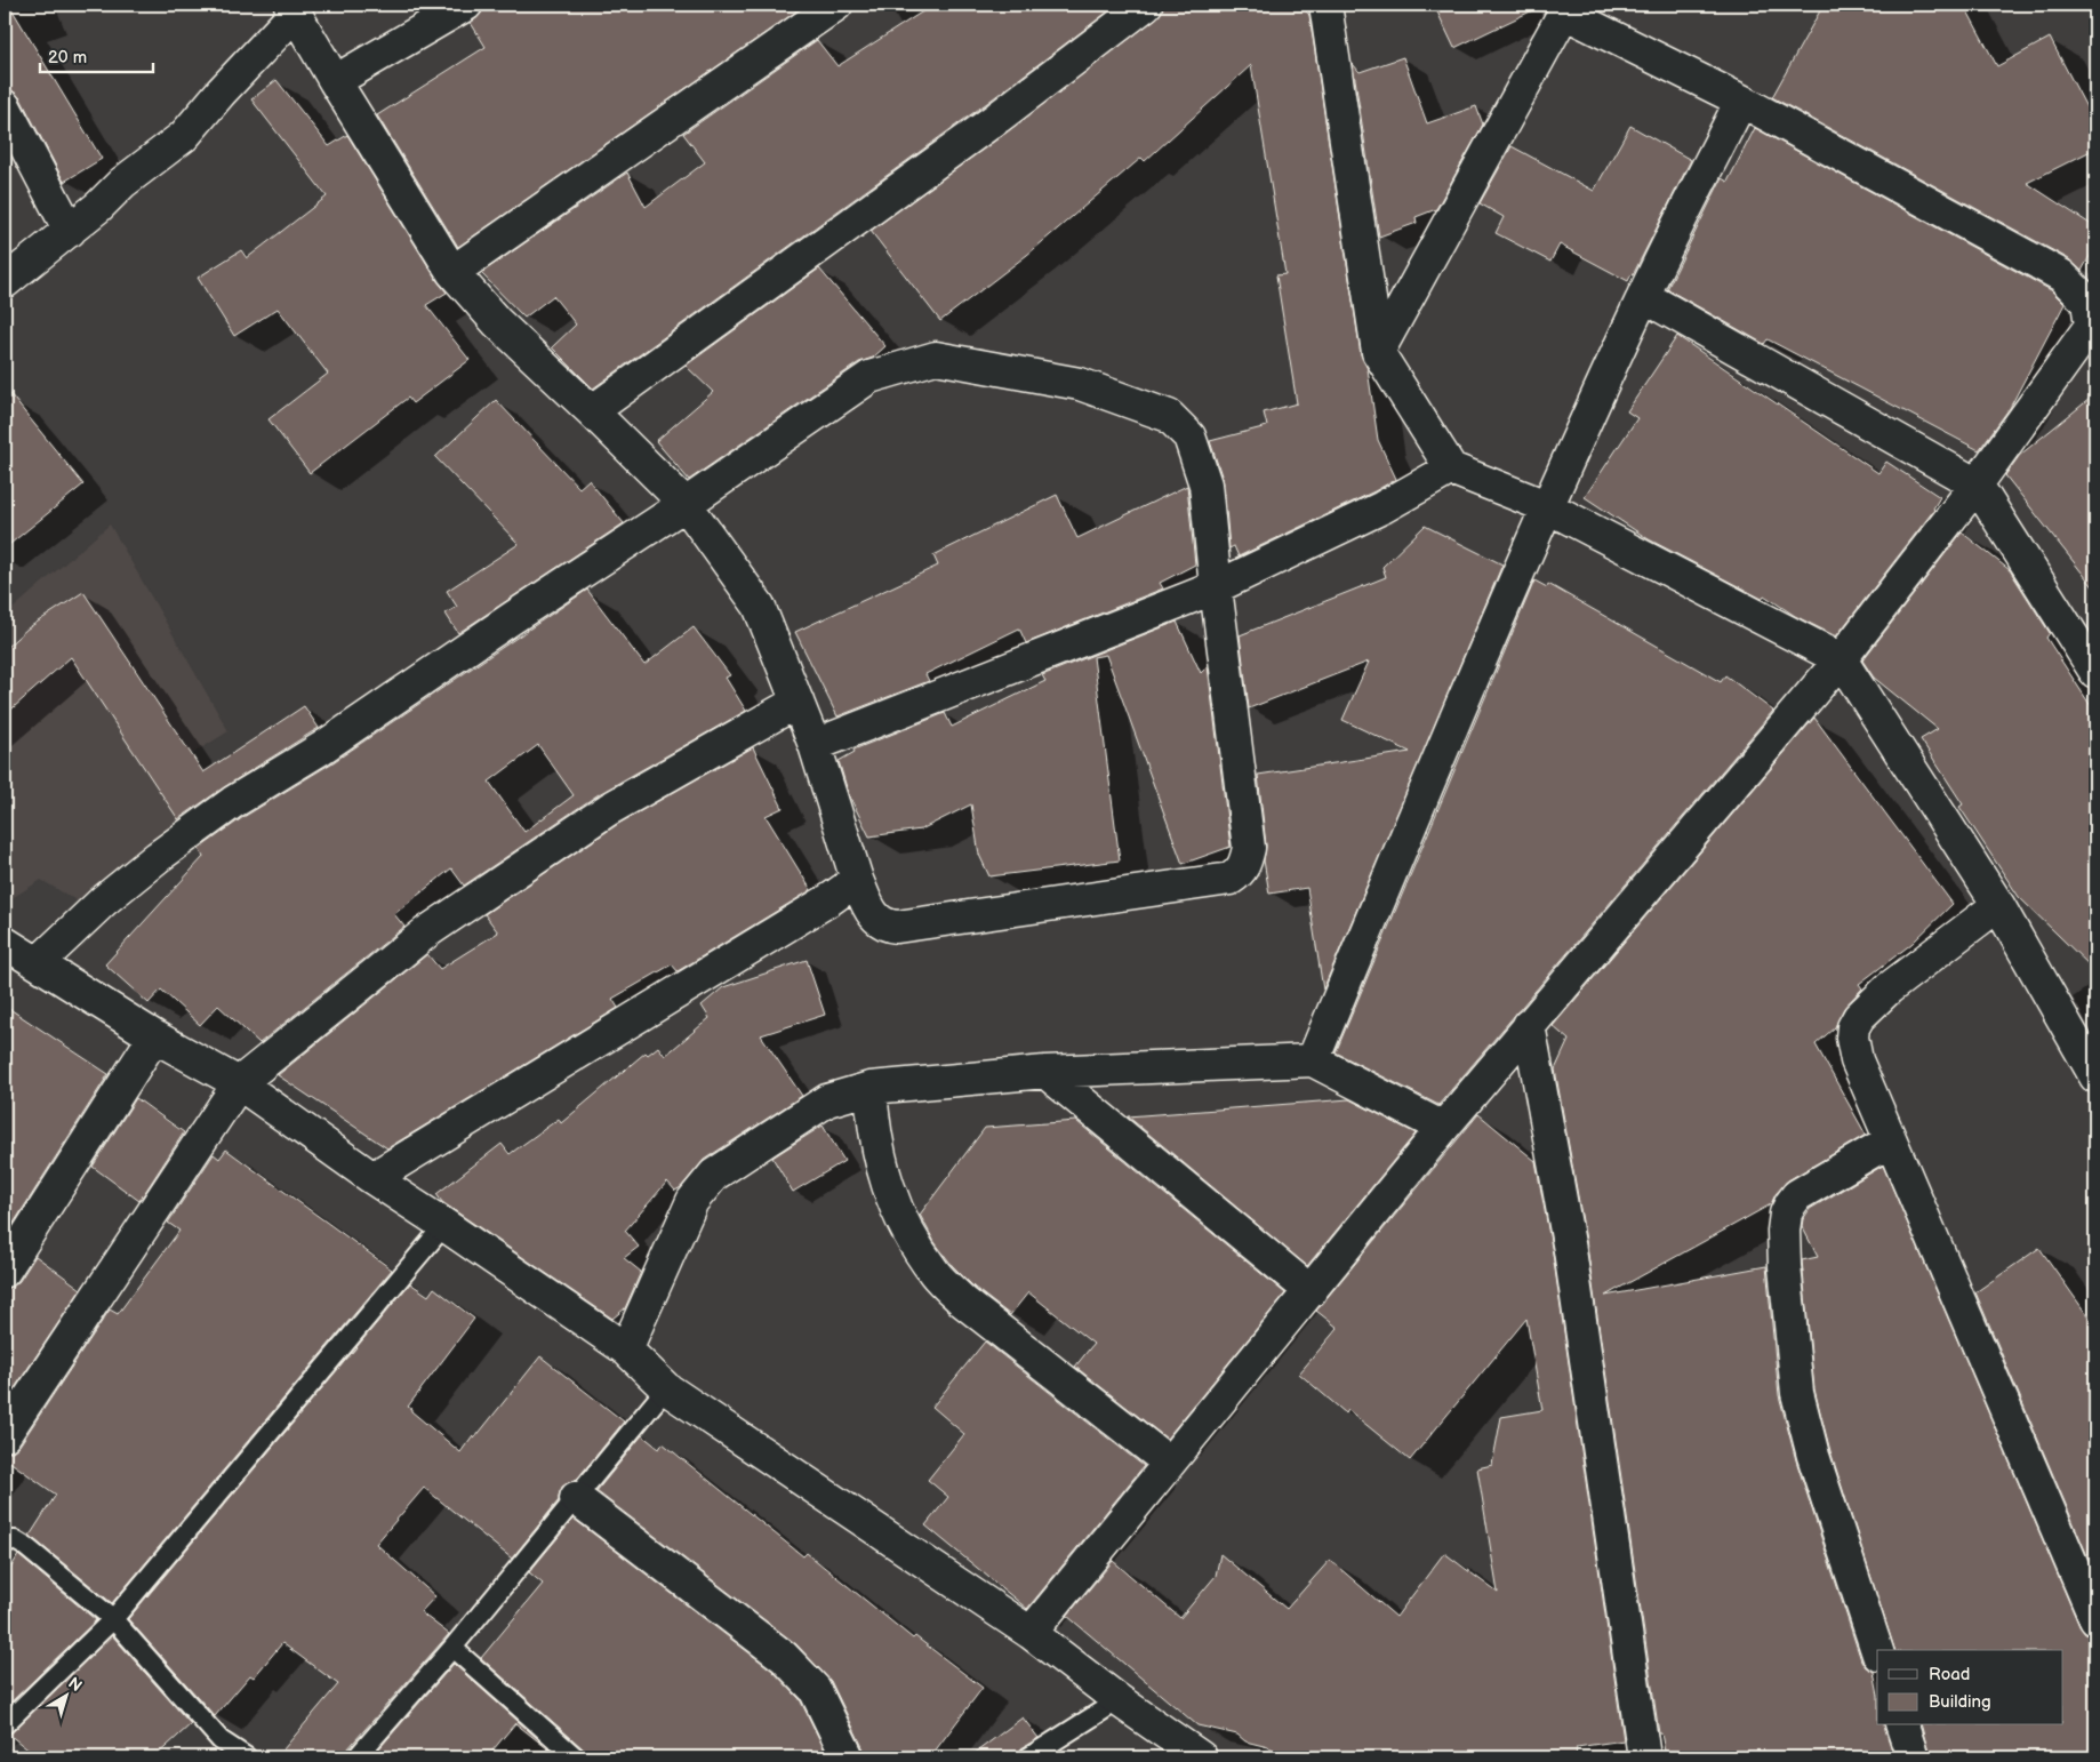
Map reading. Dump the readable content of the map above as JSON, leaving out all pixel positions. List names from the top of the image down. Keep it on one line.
{"legend":["Road","Building"],"scale_bar":"20 m","north":"top right"}
